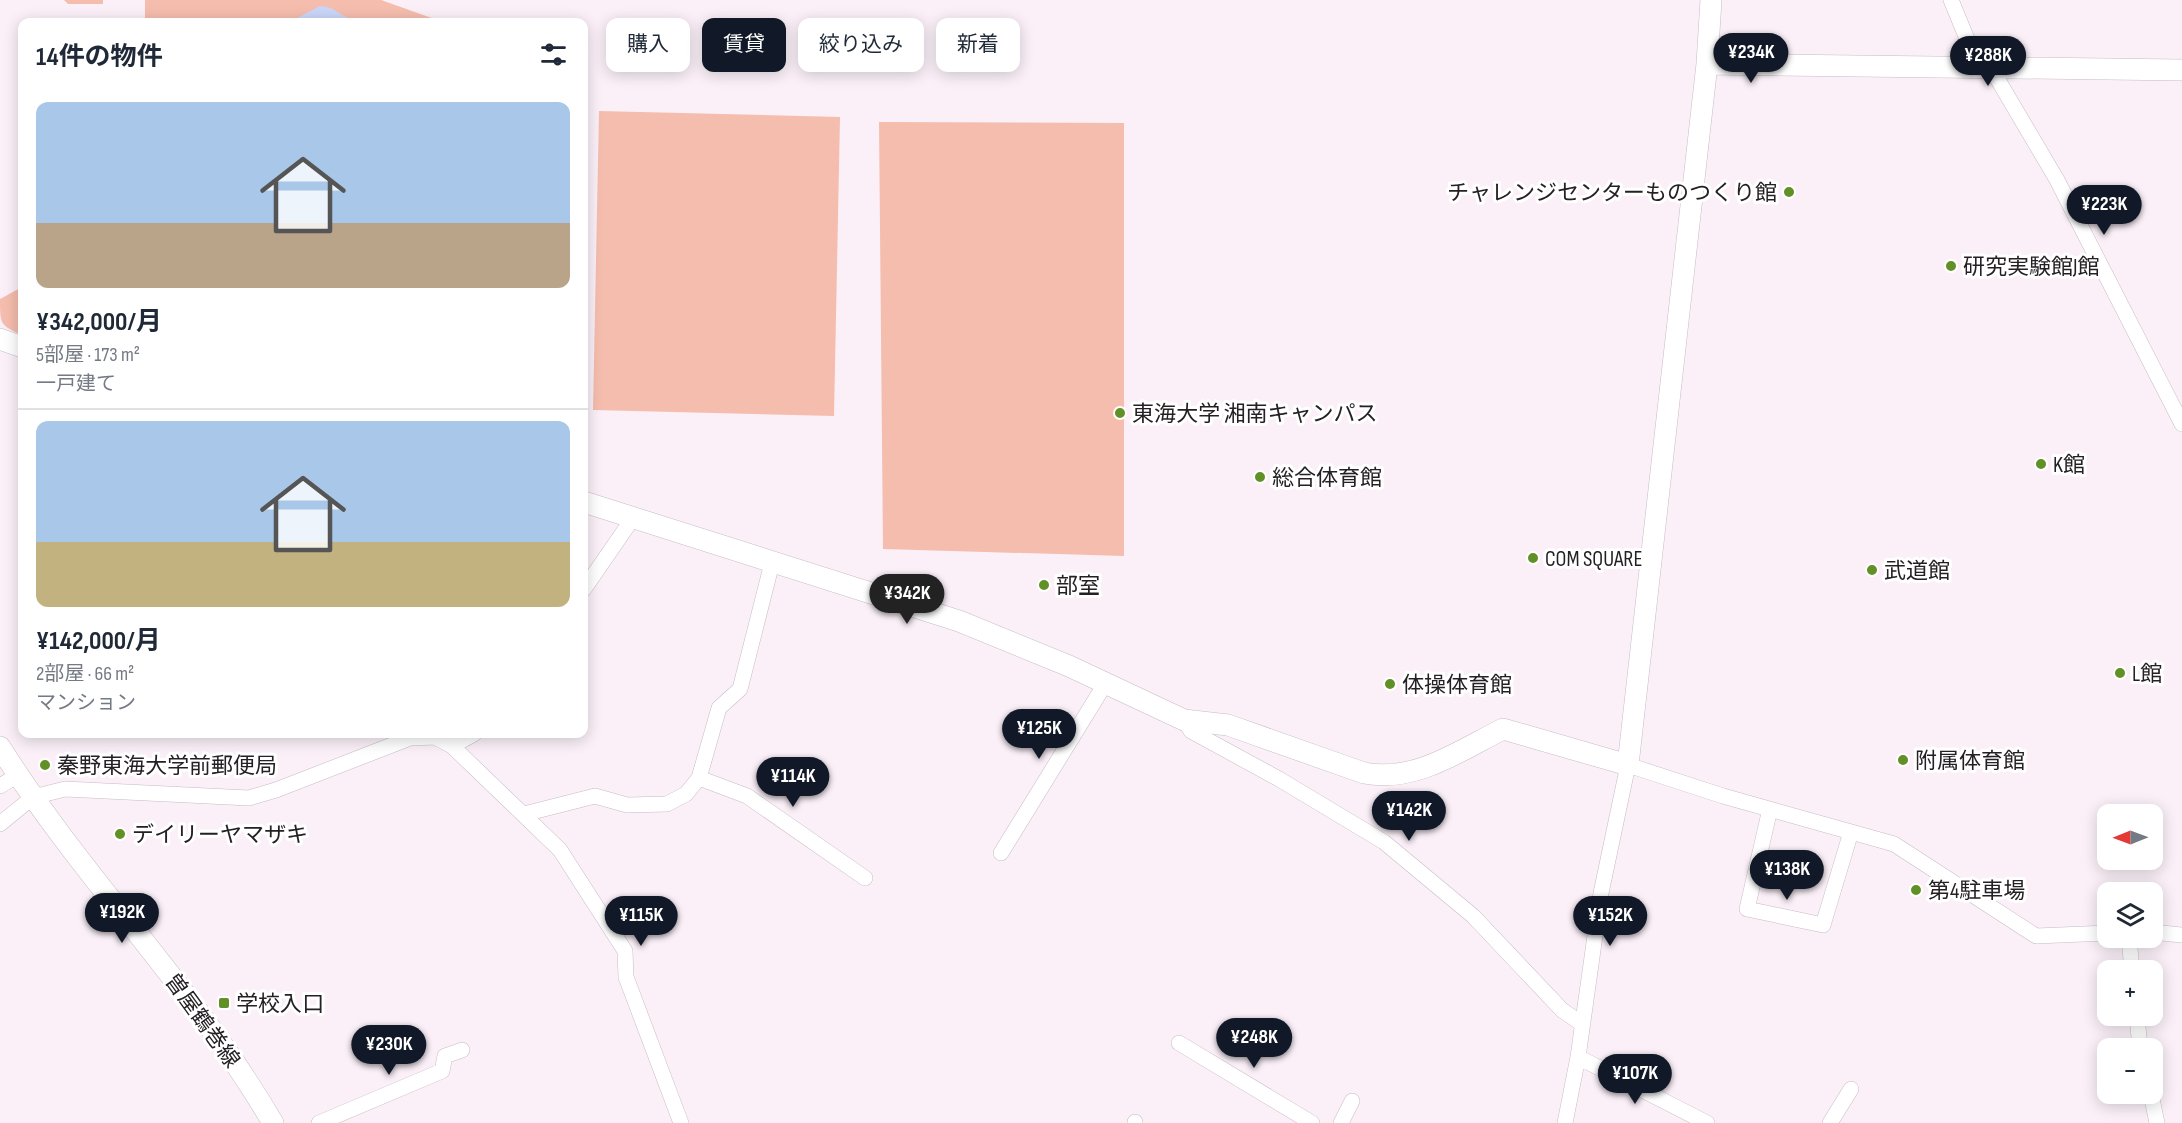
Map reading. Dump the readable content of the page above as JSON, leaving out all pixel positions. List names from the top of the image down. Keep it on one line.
{"streets":{"street":["曽屋鶴巻線"]},"places":{"other":["チャレンジセンターものつくり館","研究実験館J館","東海大学 湘南キャンパス","K館","総合体育館","COM SQUARE","武道館","部室","L館","体操体育館","附属体育館","秦野東海大学前郵便局","デイリーヤマザキ","第4駐車場"],"transit":["学校入口"]},"north":"left","page":{"chip":["購入","賃貸","絞り込み","新着"],"heading":"14件の物件","price":["¥234K","¥288K","¥223K","¥342K","¥125K","¥114K","¥142K","¥138K","¥192K","¥115K","¥152K","¥248K","¥230K","¥107K"],"list":[{"name":"¥342,000/月","note":"5部屋 · 173 m² · 一戸建て"},{"name":"¥142,000/月","note":"2部屋 · 66 m² · マンション"}],"map_buttons":["+","−"]}}
